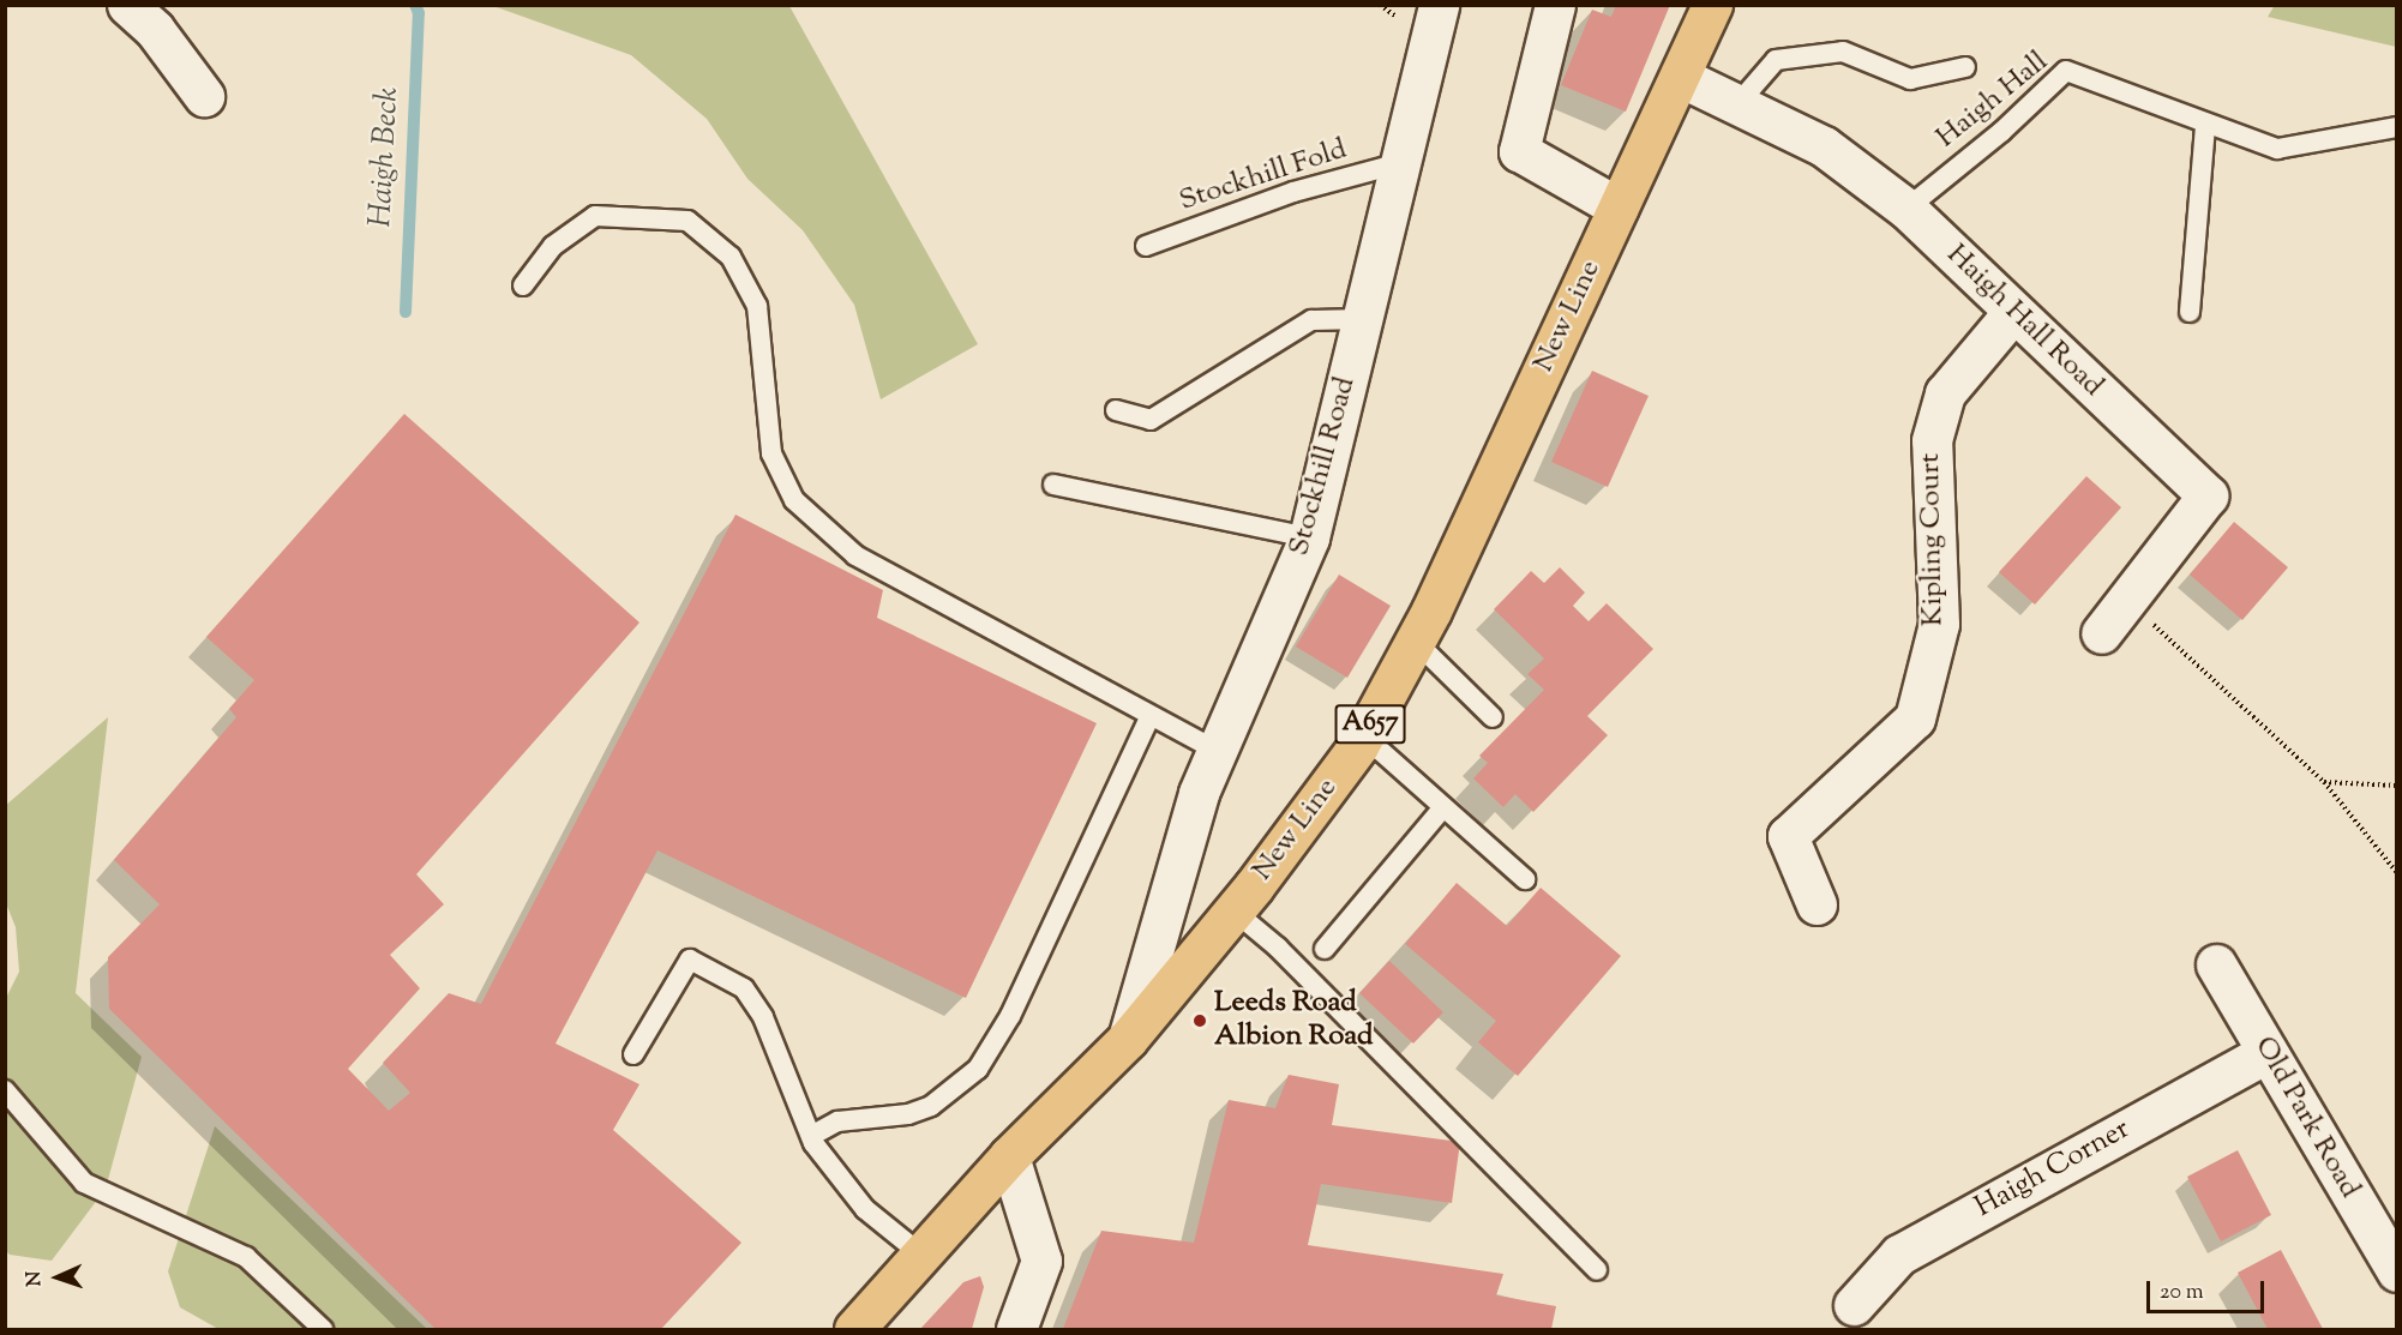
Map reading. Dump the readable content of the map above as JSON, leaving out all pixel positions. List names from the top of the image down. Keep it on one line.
{"streets":{"main road":["New Line","A657"],"street":["Haigh Hall Road","Stockhill Road","Kipling Court","Old Park Road","Haigh Corner"],"lane":["Haigh Hall","Stockhill Fold"]},"crossings":[["Haigh Hall","Haigh Hall Road"],["Stockhill Fold","Stockhill Road"],["New Line","Haigh Hall Road"],["New Line","Stockhill Road"],["Haigh Hall Road","Kipling Court"],["Old Park Road","Haigh Corner"]],"water":["Haigh Beck"],"places":["Leeds Road Albion Road"],"scale_bar":"20 m","north":"left"}
